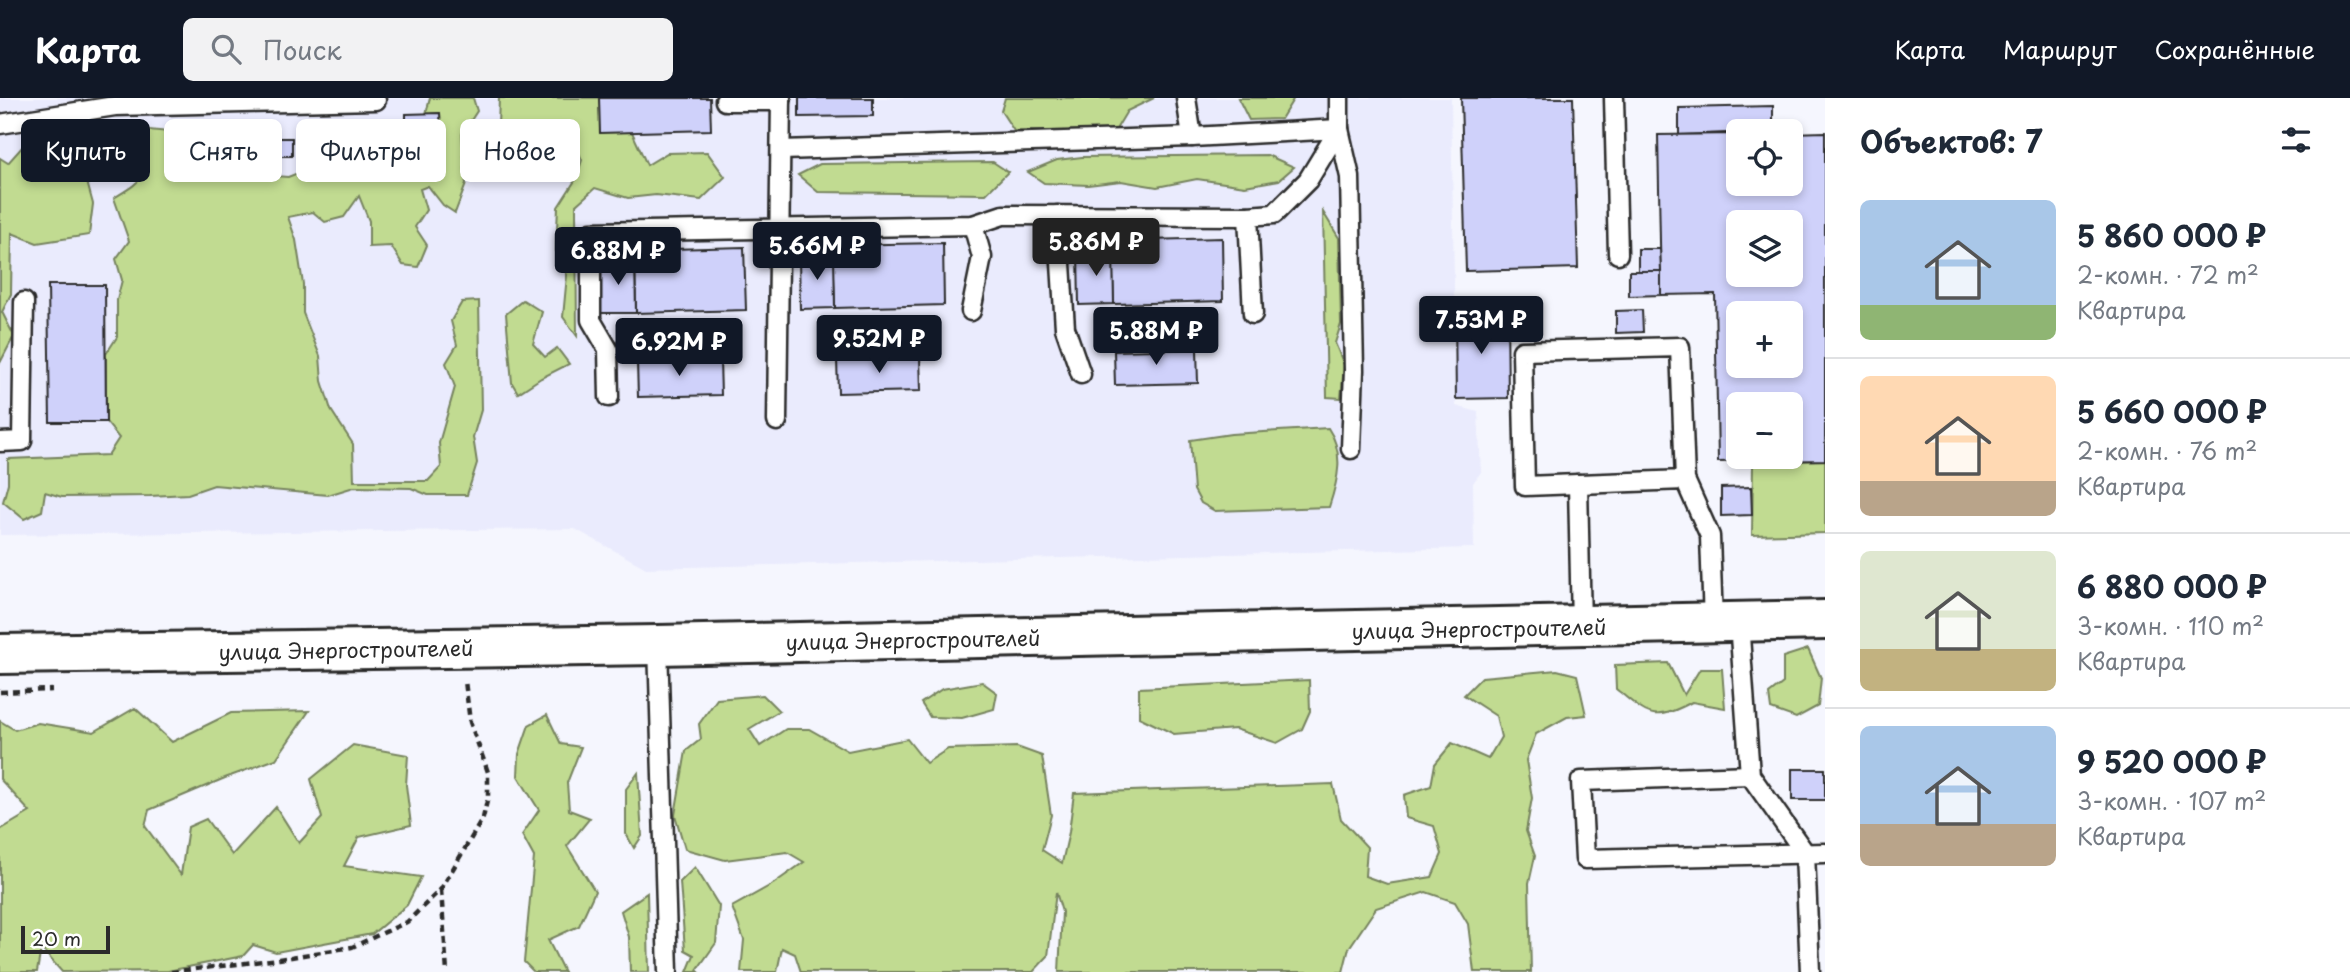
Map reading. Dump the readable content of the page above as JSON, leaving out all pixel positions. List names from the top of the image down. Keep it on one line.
{"streets":{"main road":["улица Энергостроителей"]},"scale_bar":"20 m","page":{"header":"Карта","search":"Поиск","nav":["Карта","Маршрут","Сохранённые"],"heading":"Объектов: 7","map_buttons":["+","−"],"chip":["Купить","Снять","Фильтры","Новое"],"list":[{"name":"5 860 000 ₽","note":"2-комн. · 72 m² · Квартира"},{"name":"5 660 000 ₽","note":"2-комн. · 76 m² · Квартира"},{"name":"6 880 000 ₽","note":"3-комн. · 110 m² · Квартира"},{"name":"9 520 000 ₽","note":"3-комн. · 107 m² · Квартира"}],"price":["5.86M ₽","5.66M ₽","6.88M ₽","7.53M ₽","5.88M ₽","9.52M ₽","6.92M ₽"],"scale":"20 m"}}
